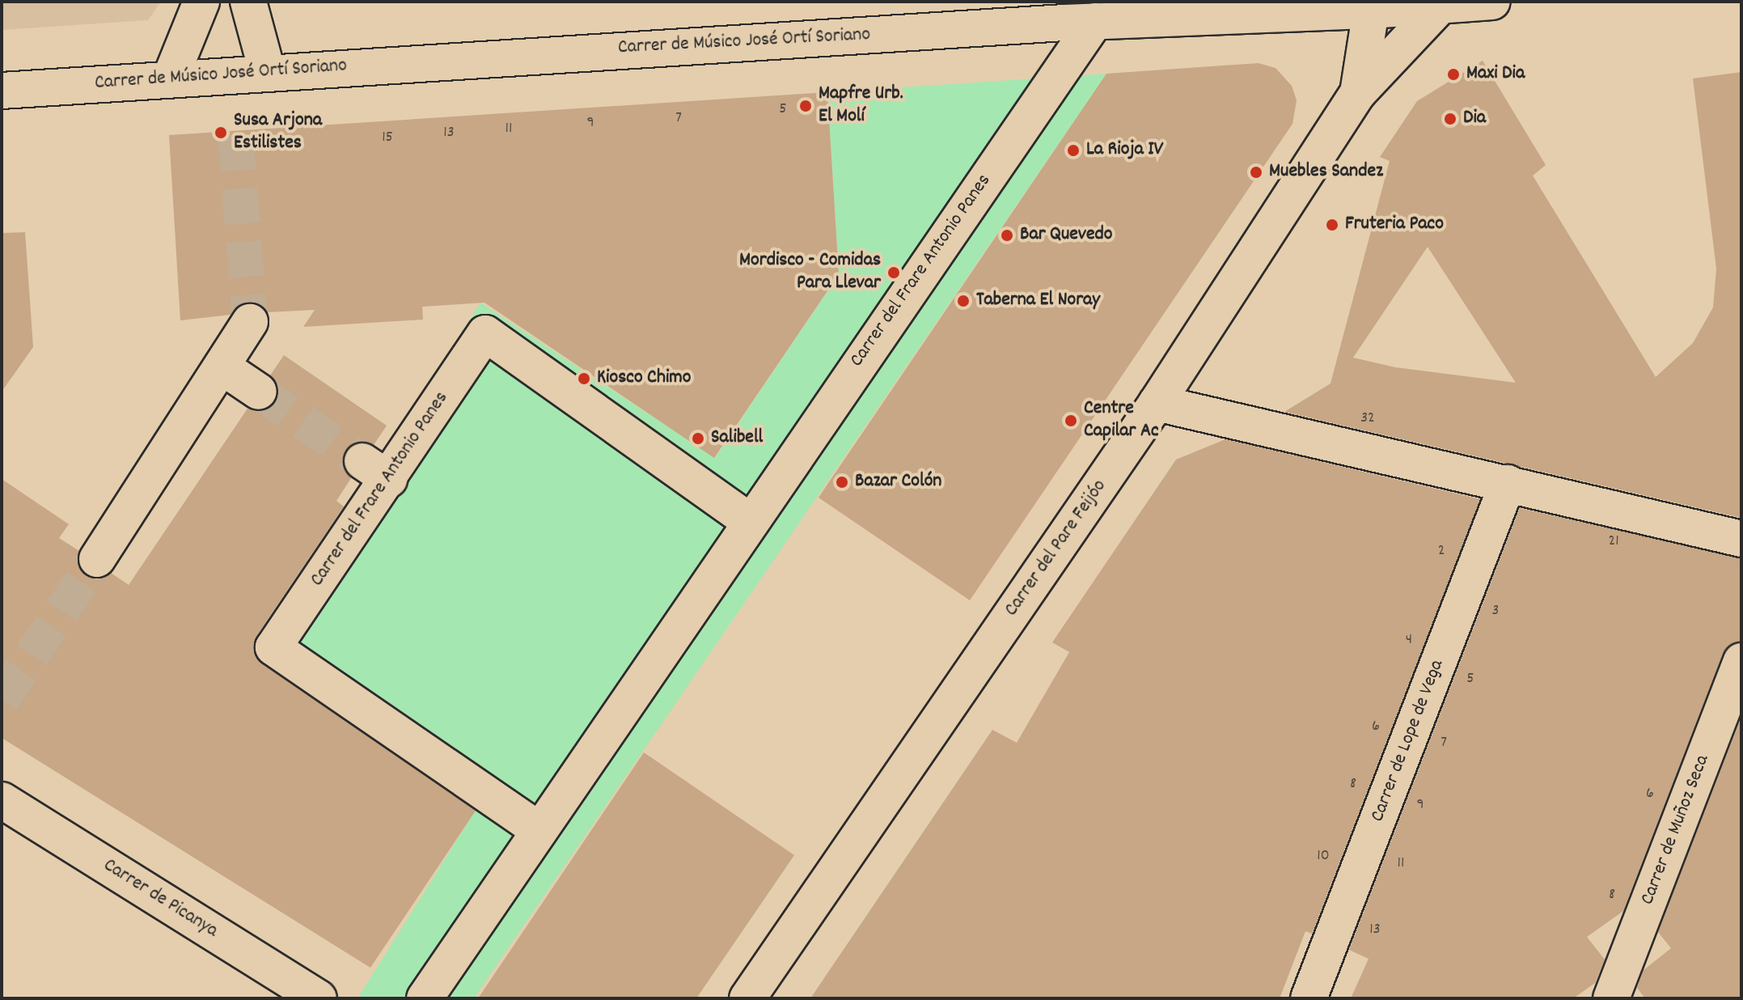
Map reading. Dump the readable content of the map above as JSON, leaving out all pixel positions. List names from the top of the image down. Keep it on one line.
{"streets":{"street":["Carrer de Músico José Ortí Soriano","Carrer del Frare Antonio Panes","Carrer del Pare Feijóo","Carrer de Lope de Vega","Carrer de Muñoz Seca","Carrer de Picanya"]},"crossings":[["Carrer de Músico José Ortí Soriano","Carrer del Frare Antonio Panes"],["Carrer de Músico José Ortí Soriano","Carrer del Pare Feijóo"]],"places":["Maxi Dia","Mapfre Urb. El Molí","Dia","Susa Arjona Estilistes","La Rioja IV","Muebles Sandez","Fruteria Paco","Bar Quevedo","Mordisco - Comidas Para Llevar","Taberna El Noray","Kiosco Chimo","Centre Capilar Ac","Salibell","Bazar Colón"],"house_numbers":["5","7","9","11","13","15","32","21","2","3","4","5","6","7","8","6","9","10","11","8","13"]}
